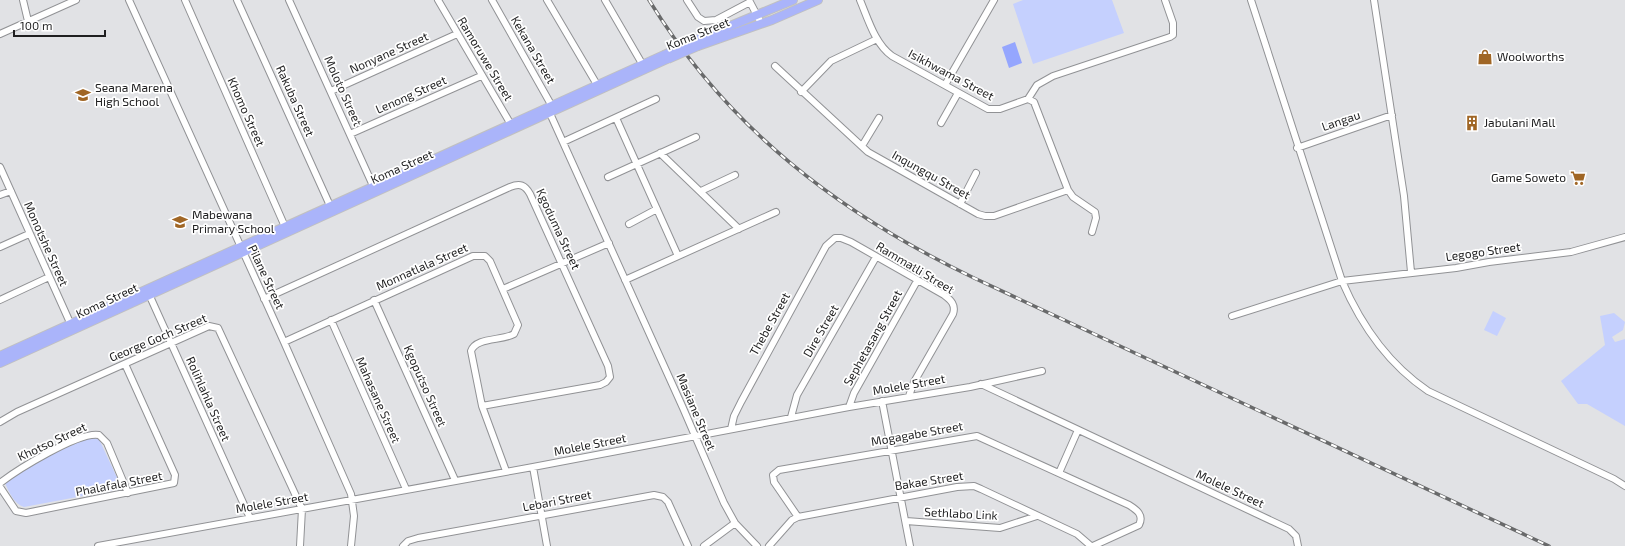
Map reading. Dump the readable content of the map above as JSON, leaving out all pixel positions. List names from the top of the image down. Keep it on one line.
{"streets":{"main road":["Koma Street"],"street":["Kekana Street","Nonyane Street","Ramoruwe Street","Isikhwama Street","Moloto Street","Lenong Street","Rakuba Street","Khomo Street","Langau","Inqungqu Street","Kgoduma Street","Monotshe Street","Legogo Street","Monnatlala Street","Rammatli Street","Pilane Street","Thebe Street","Dire Street","George Goch Street","Sephetasang Street","Molele Street","Kgoputso Street","Rolihlahla Street","Mahasane Street","Masiane Street","Mogagabe Street","Khotso Street","Bakae Street","Phalafala Street","Lebari Street","Sethlabo Link"]},"crossings":[["Koma Street","Kekana Street"],["Koma Street","Ramoruwe Street"],["Koma Street","Moloto Street"],["Koma Street","Rakuba Street"],["Koma Street","Khomo Street"],["Koma Street","Monotshe Street"],["Koma Street","Pilane Street"],["Koma Street","Rolihlahla Street"],["Koma Street","Masiane Street"],["Kekana Street","Masiane Street"],["Nonyane Street","Ramoruwe Street"],["Nonyane Street","Moloto Street"],["Ramoruwe Street","Lenong Street"],["Moloto Street","Lenong Street"],["Kgoduma Street","Monnatlala Street"],["Kgoduma Street","Pilane Street"],["Monnatlala Street","Pilane Street"],["Monnatlala Street","Molele Street"],["Monnatlala Street","Kgoputso Street"],["Monnatlala Street","Mahasane Street"],["Rammatli Street","Thebe Street"],["Rammatli Street","Dire Street"],["Rammatli Street","Sephetasang Street"],["Rammatli Street","Molele Street"],["Pilane Street","Molele Street"],["Thebe Street","Molele Street"],["Dire Street","Molele Street"],["George Goch Street","Molele Street"],["George Goch Street","Rolihlahla Street"],["George Goch Street","Phalafala Street"],["Sephetasang Street","Molele Street"],["Molele Street","Kgoputso Street"],["Molele Street","Rolihlahla Street"],["Molele Street","Mahasane Street"],["Molele Street","Masiane Street"],["Mogagabe Street","Bakae Street"],["Khotso Street","Phalafala Street"],["Bakae Street","Sethlabo Link"]],"places":{"shop":["Woolworths"],"school or university":["Seana Marena High School","Mabewana Primary School"],"building":["Jabulani Mall"],"supermarket":["Game Soweto"]},"scale_bar":"100 m"}
